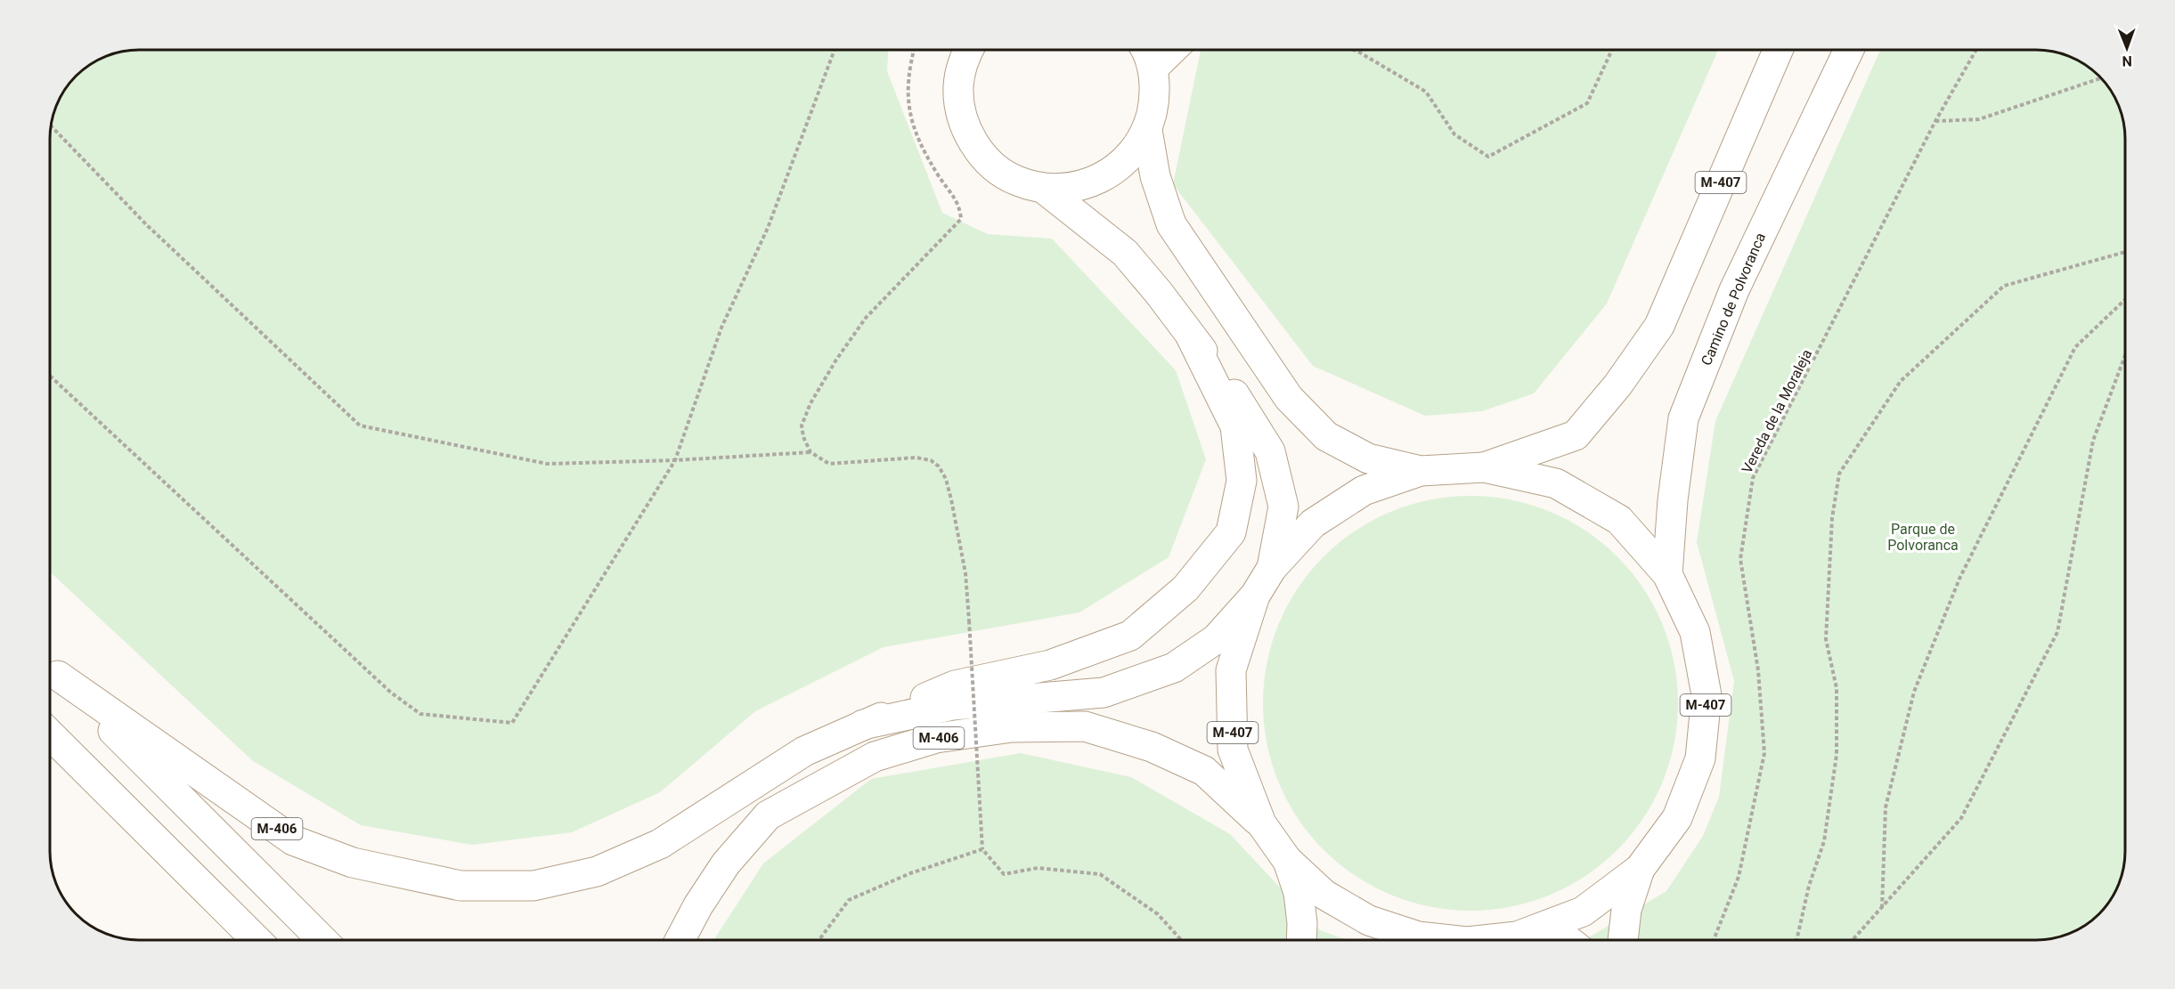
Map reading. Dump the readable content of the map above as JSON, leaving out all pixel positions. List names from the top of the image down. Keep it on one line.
{"streets":{"main road":["M-407","Camino de Polvoranca","M-406"],"path":["Vereda de la Moraleja"]},"crossings":[["M-407","Camino de Polvoranca"],["M-407","M-406"]],"parks":["Parque de Polvoranca"],"north":"bottom"}
